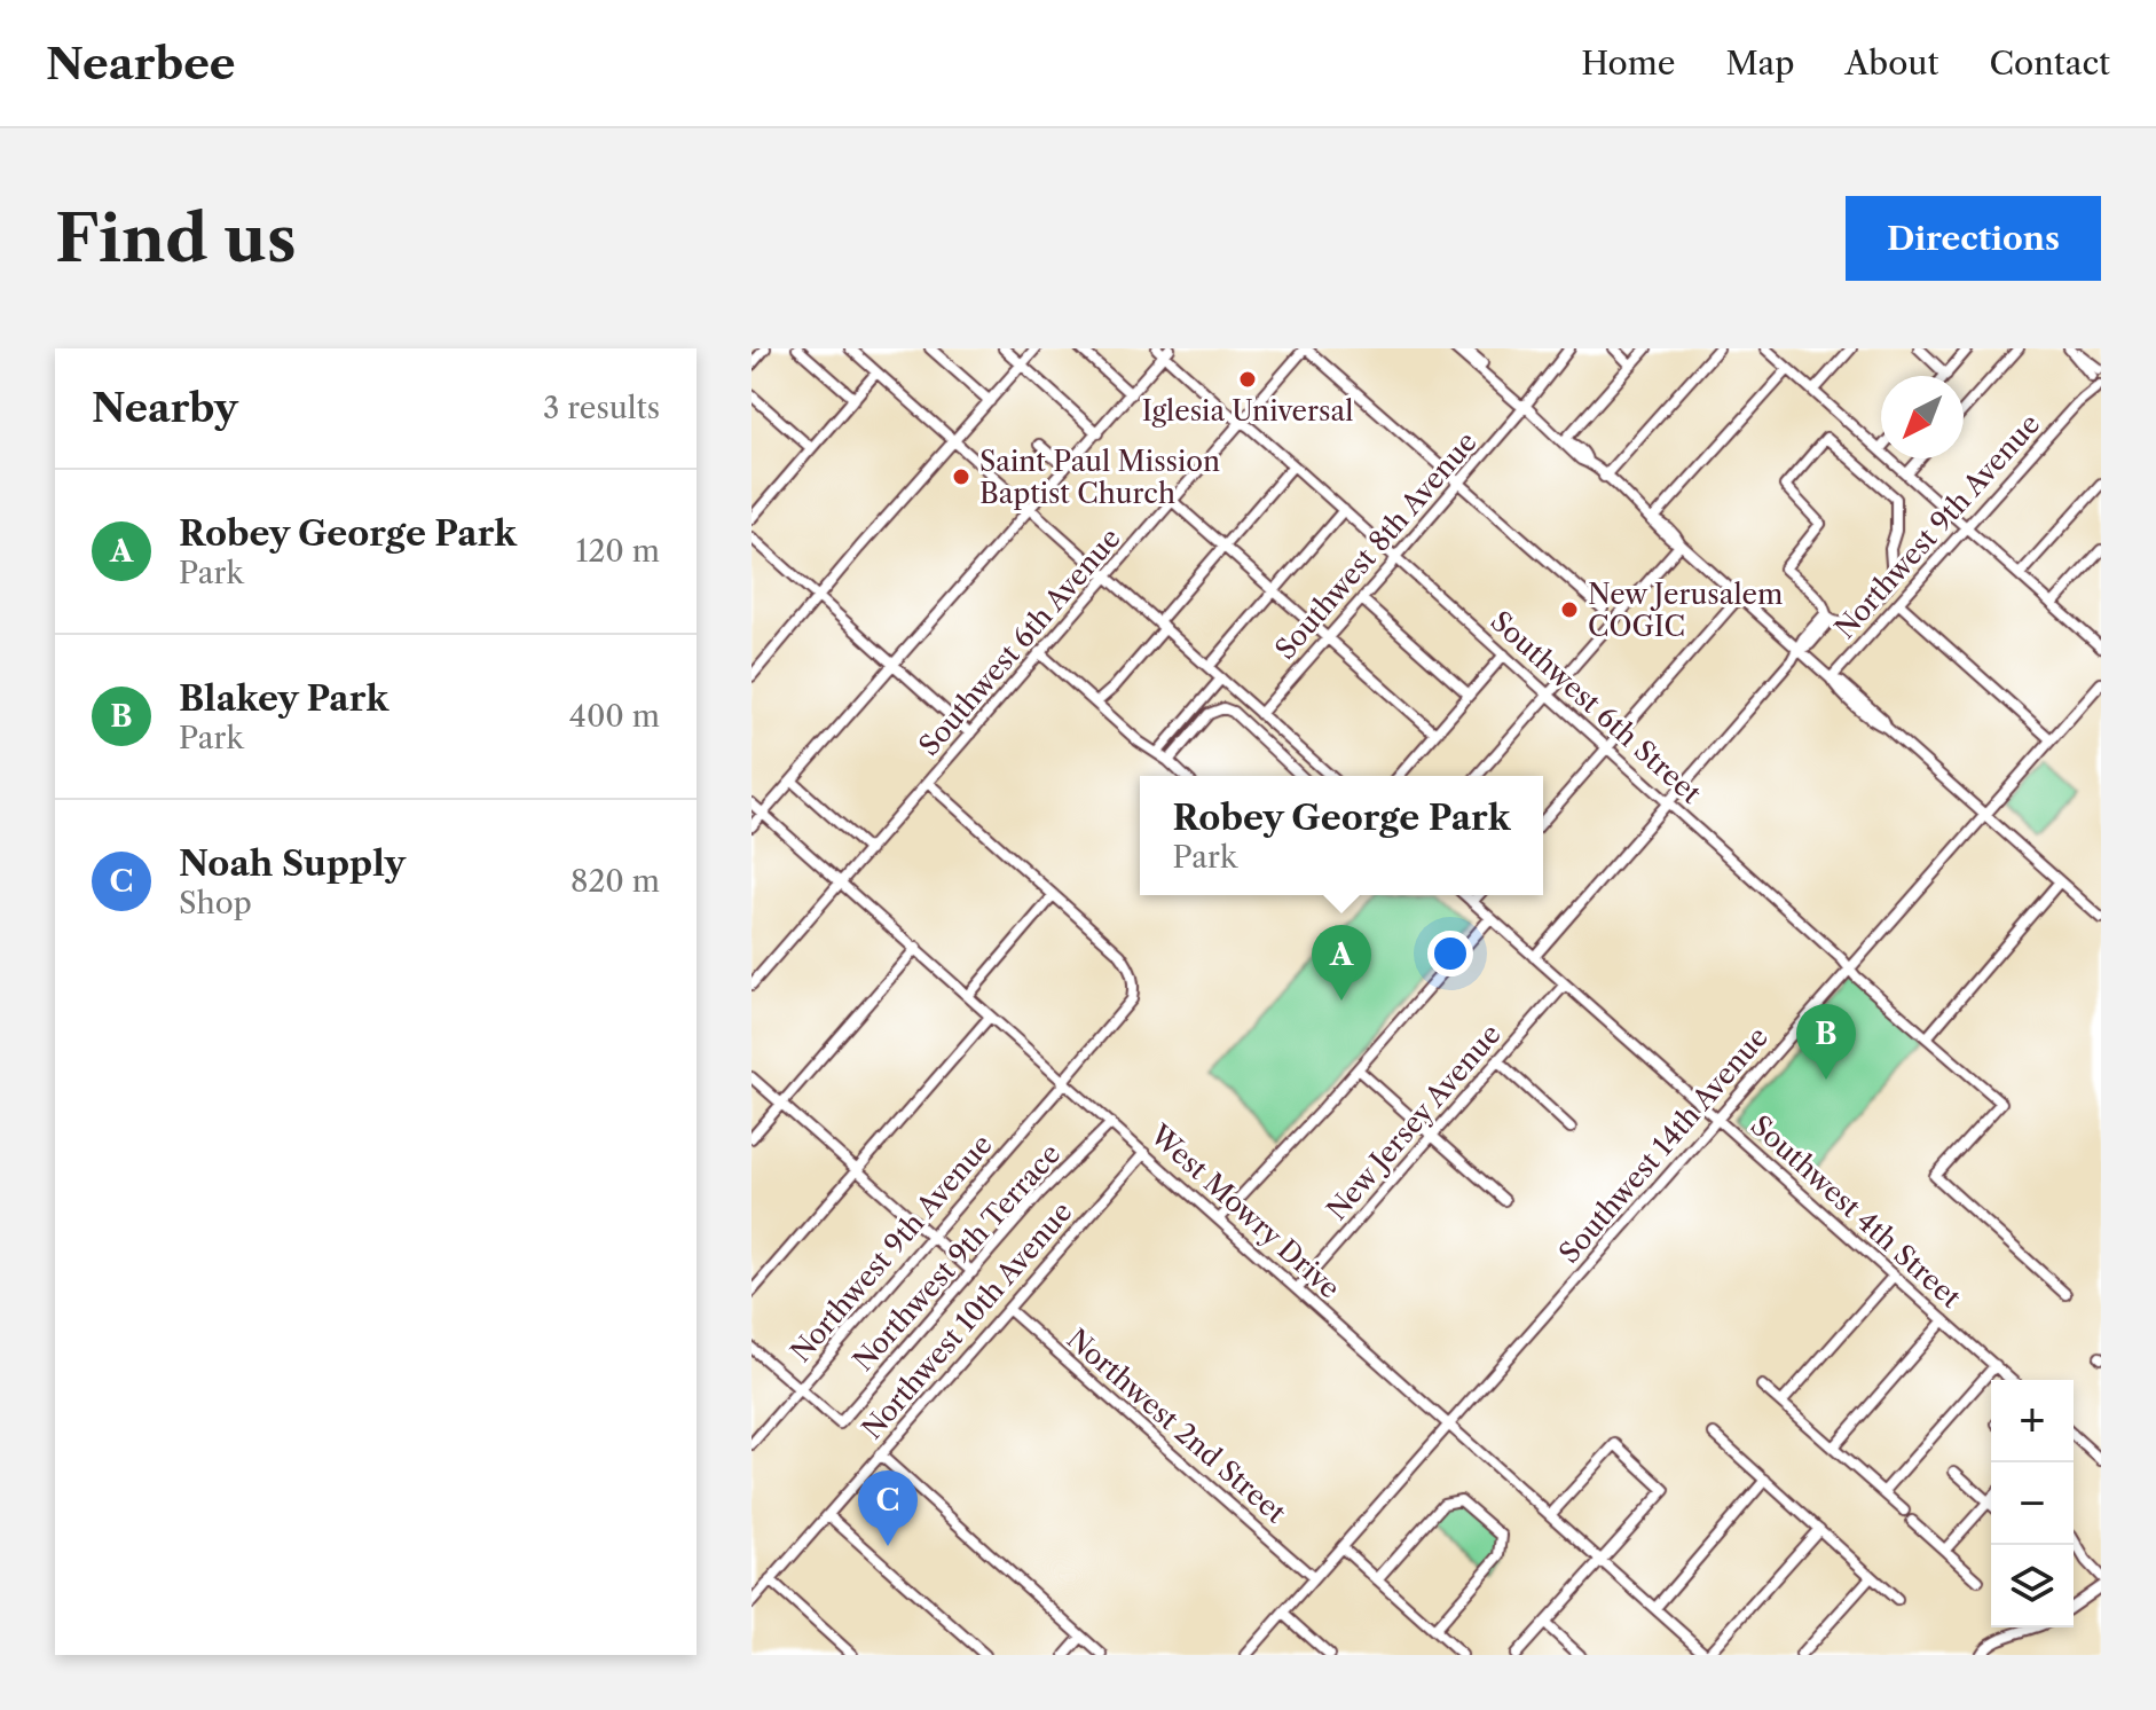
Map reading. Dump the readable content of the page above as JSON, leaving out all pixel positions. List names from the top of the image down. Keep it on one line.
{"streets":{"street":["Northwest 9th Avenue","Southwest 8th Avenue","Southwest 6th Avenue","Southwest 6th Street","New Jersey Avenue","Southwest 14th Avenue","West Mowry Drive","Southwest 4th Street","Northwest 9th Terrace","Northwest 10th Avenue","Northwest 2nd Street"]},"crossings":[["Northwest 9th Avenue","West Mowry Drive"],["Northwest 9th Avenue","Northwest 9th Terrace"],["Southwest 8th Avenue","Southwest 6th Street"],["Southwest 6th Avenue","Southwest 6th Street"],["Southwest 6th Avenue","West Mowry Drive"],["Southwest 6th Street","Southwest 14th Avenue"],["New Jersey Avenue","West Mowry Drive"],["New Jersey Avenue","Southwest 4th Street"],["Southwest 14th Avenue","West Mowry Drive"],["Southwest 14th Avenue","Southwest 4th Street"],["Southwest 14th Avenue","Northwest 2nd Street"],["West Mowry Drive","Northwest 9th Terrace"],["West Mowry Drive","Northwest 10th Avenue"],["Northwest 10th Avenue","Northwest 2nd Street"]],"places":["Iglesia Universal","Saint Paul Mission Baptist Church","New Jerusalem COGIC"],"north":"bottom left","page":{"header":"Nearbee","nav":["Home","Map","About","Contact"],"buttons":"Directions","title":"Find us","heading":["Nearby","3 results"],"list":[{"mark":"A","name":"Robey George Park","note":"Park","value":"120 m"},{"mark":"B","name":"Blakey Park","note":"Park","value":"400 m"},{"mark":"C","name":"Noah Supply","note":"Shop","value":"820 m"}],"popup":["Robey George Park","Park"],"pins":["A","B","C"],"map_buttons":["+","−"]}}
